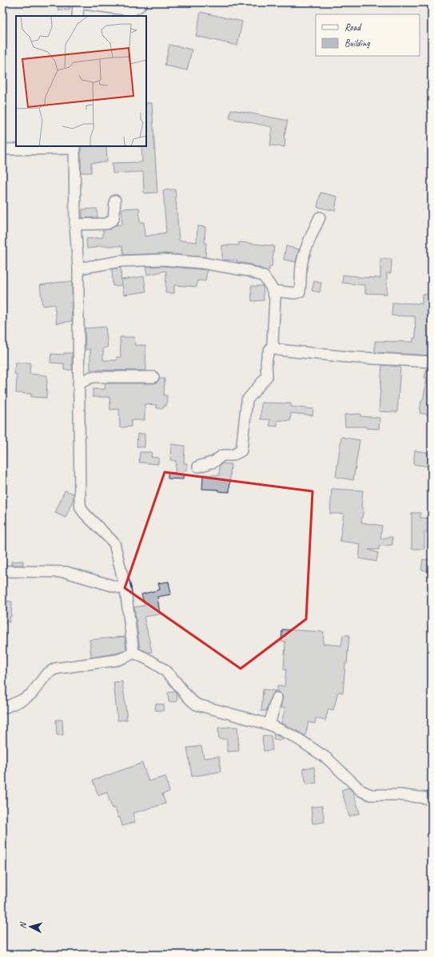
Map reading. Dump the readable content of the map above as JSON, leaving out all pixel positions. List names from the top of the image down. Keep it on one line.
{"legend":["Road","Building"],"north":"left"}
